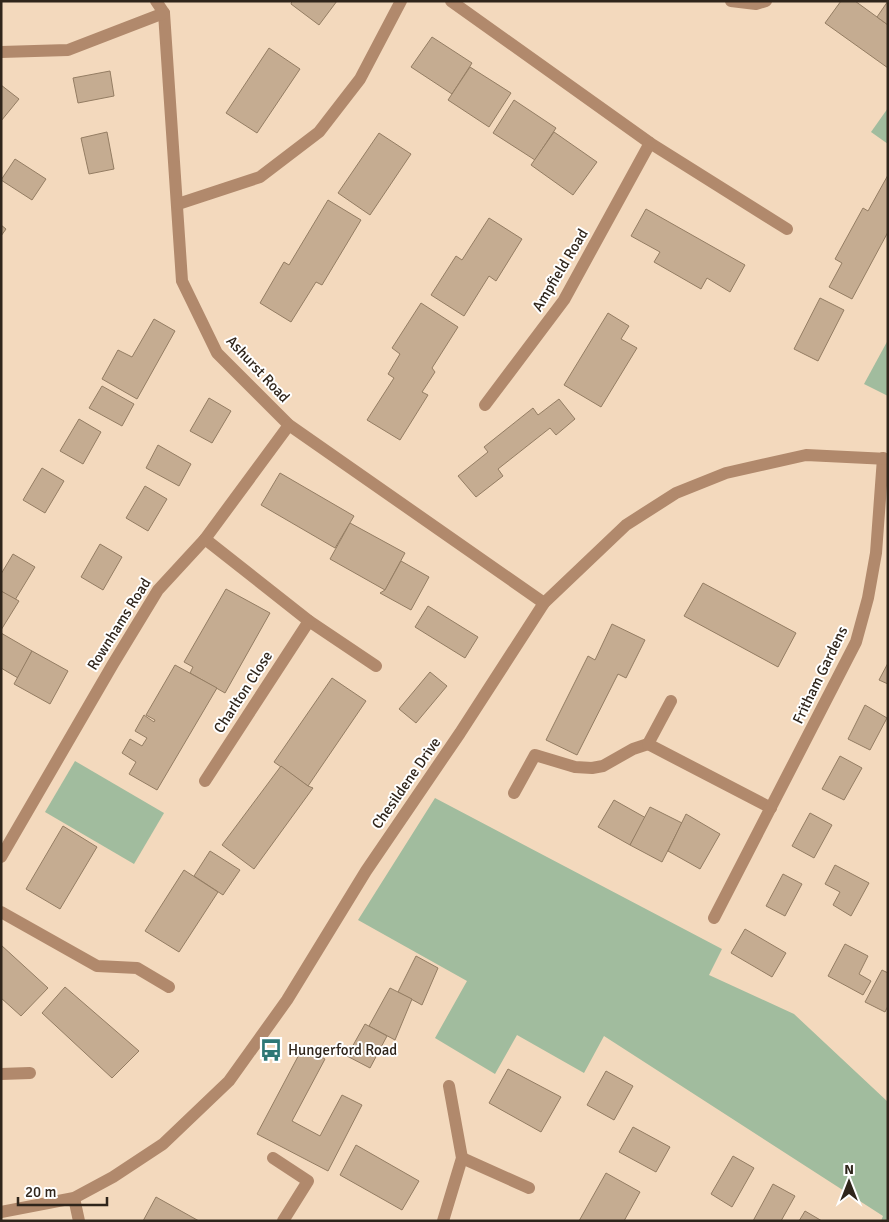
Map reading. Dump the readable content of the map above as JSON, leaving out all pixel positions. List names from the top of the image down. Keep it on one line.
{"streets":{"street":["Ampfield Road","Ashurst Road","Rownhams Road","Fritham Gardens","Charlton Close","Chesildene Drive"]},"crossings":[["Ashurst Road","Rownhams Road"],["Ashurst Road","Chesildene Drive"],["Fritham Gardens","Chesildene Drive"]],"places":{"bus stop":["Hungerford Road"]},"scale_bar":"20 m","north":"top"}
